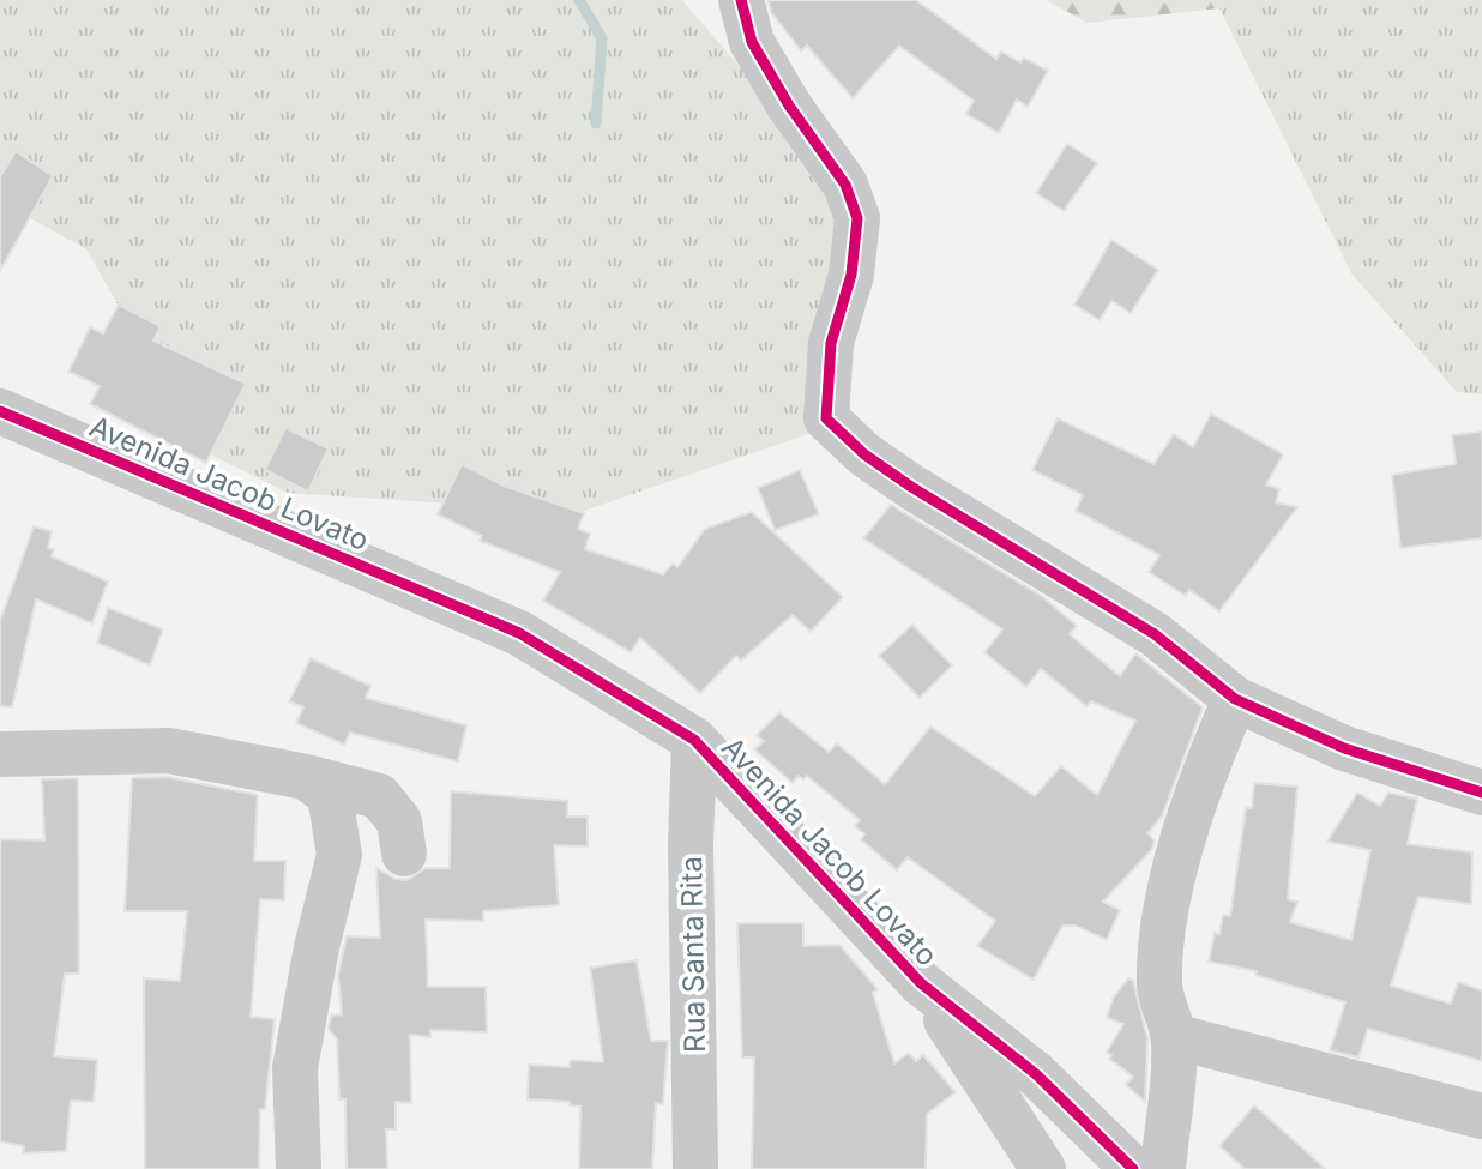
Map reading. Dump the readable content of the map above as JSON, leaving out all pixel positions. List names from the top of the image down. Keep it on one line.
{"streets":{"street":["Avenida Jacob Lovato","Rua Santa Rita"]},"crossings":[["Avenida Jacob Lovato","Rua Santa Rita"]]}
